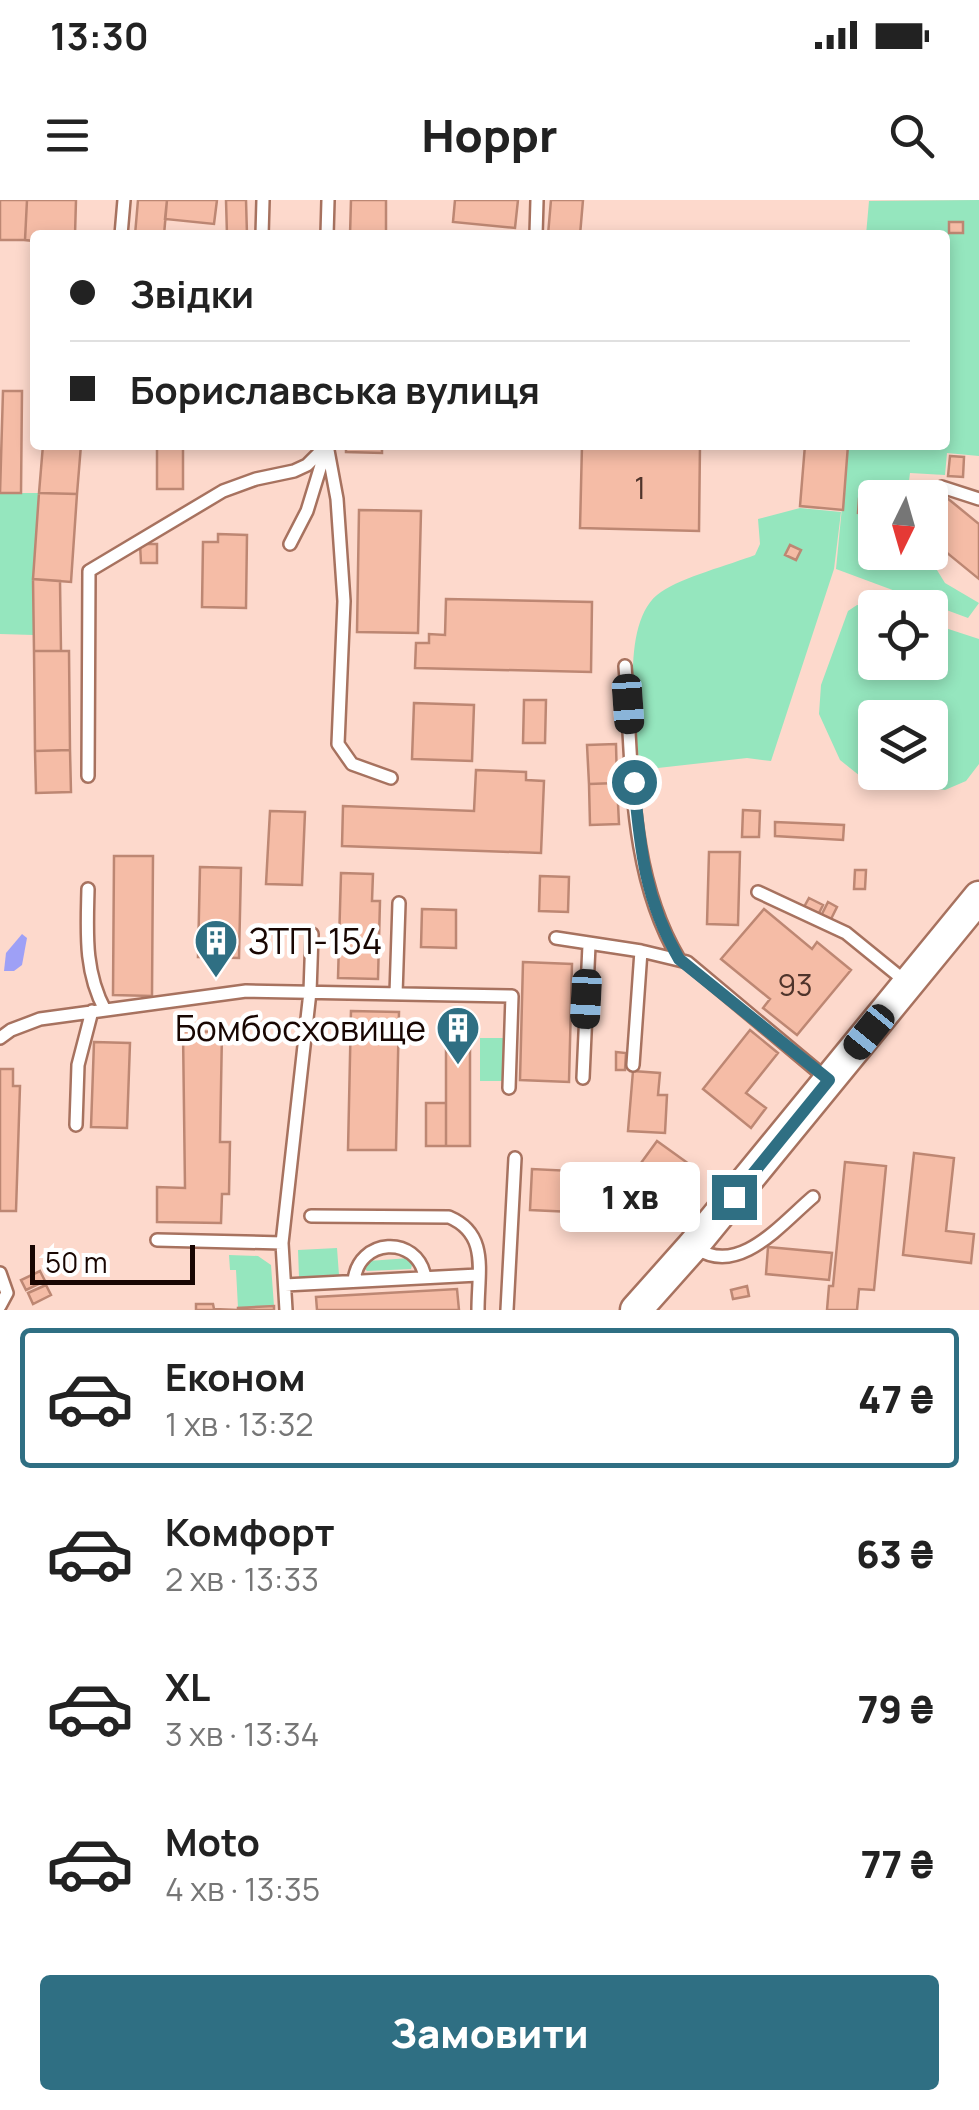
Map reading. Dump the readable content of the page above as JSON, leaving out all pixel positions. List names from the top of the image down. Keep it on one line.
{"places":{"building":["ЗТП-154","Бомбосховище"]},"house_numbers":["1","93"],"scale_bar":"50 m","north":"bottom","page":{"status":"13:30","header":"Hoppr","banner":["Звідки","Бориславська вулиця"],"bubble":"1 хв","scale":"50 m","list":[{"name":"Економ","note":"1 хв · 13:32","value":"47 ₴"},{"name":"Комфорт","note":"2 хв · 13:33","value":"63 ₴"},{"name":"XL","note":"3 хв · 13:34","value":"79 ₴"},{"name":"Moto","note":"4 хв · 13:35","value":"77 ₴"}],"buttons":"Замовити"}}
